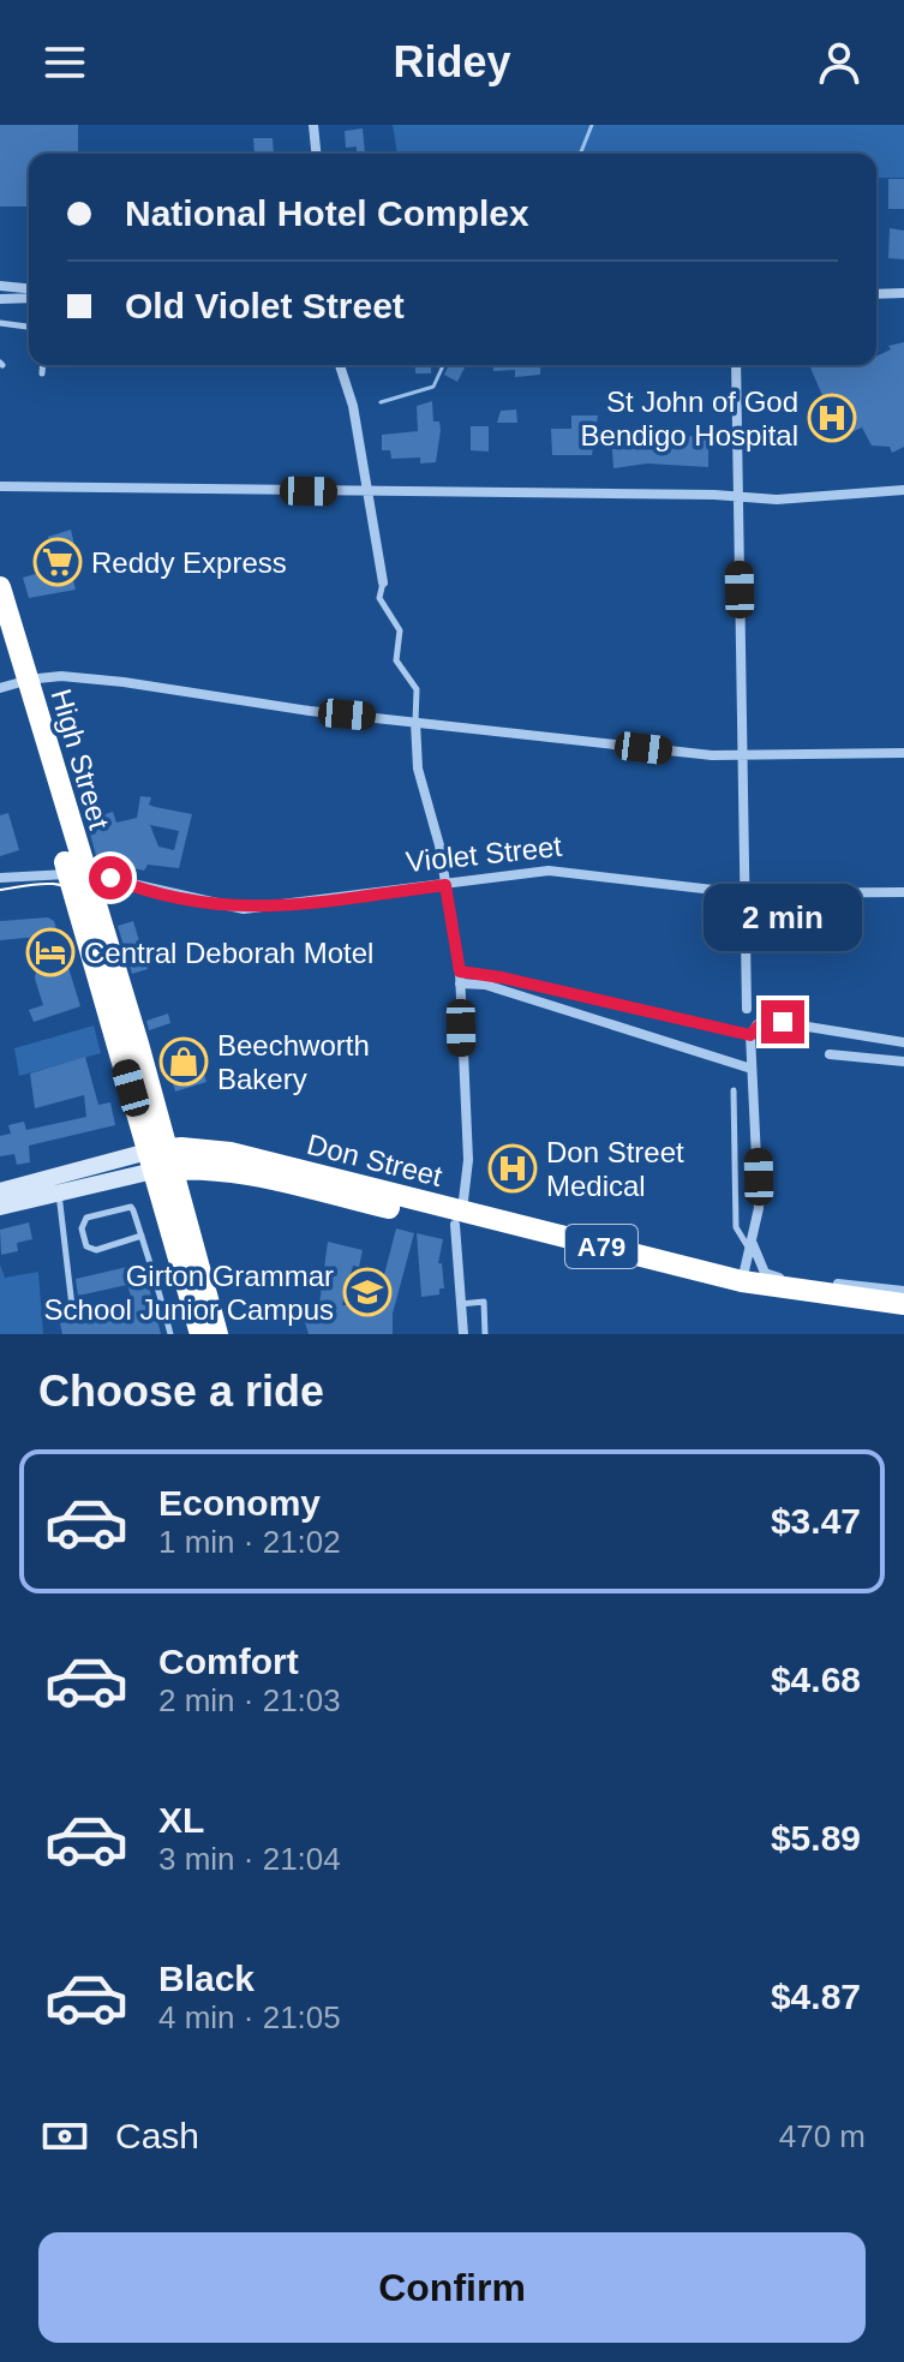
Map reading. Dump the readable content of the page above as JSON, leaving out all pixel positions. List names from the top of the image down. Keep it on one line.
{"streets":{"highway":["High Street","Don Street","A79"],"street":["Violet Street"]},"crossings":[["High Street","Violet Street"],["High Street","Don Street"]],"places":{"hospital":["St John of God Bendigo Hospital","Don Street Medical"],"supermarket":["Reddy Express"],"hotel":["Central Deborah Motel"],"shop":["Beechworth Bakery"],"school or university":["Girton Grammar School Junior Campus"]},"page":{"header":"Ridey","banner":["National Hotel Complex","Old Violet Street"],"bubble":"2 min","heading":"Choose a ride","list":[{"name":"Economy","note":"1 min · 21:02","value":"$3.47"},{"name":"Comfort","note":"2 min · 21:03","value":"$4.68"},{"name":"XL","note":"3 min · 21:04","value":"$5.89"},{"name":"Black","note":"4 min · 21:05","value":"$4.87"}],"pay":["Cash","470 m"],"buttons":"Confirm"}}
